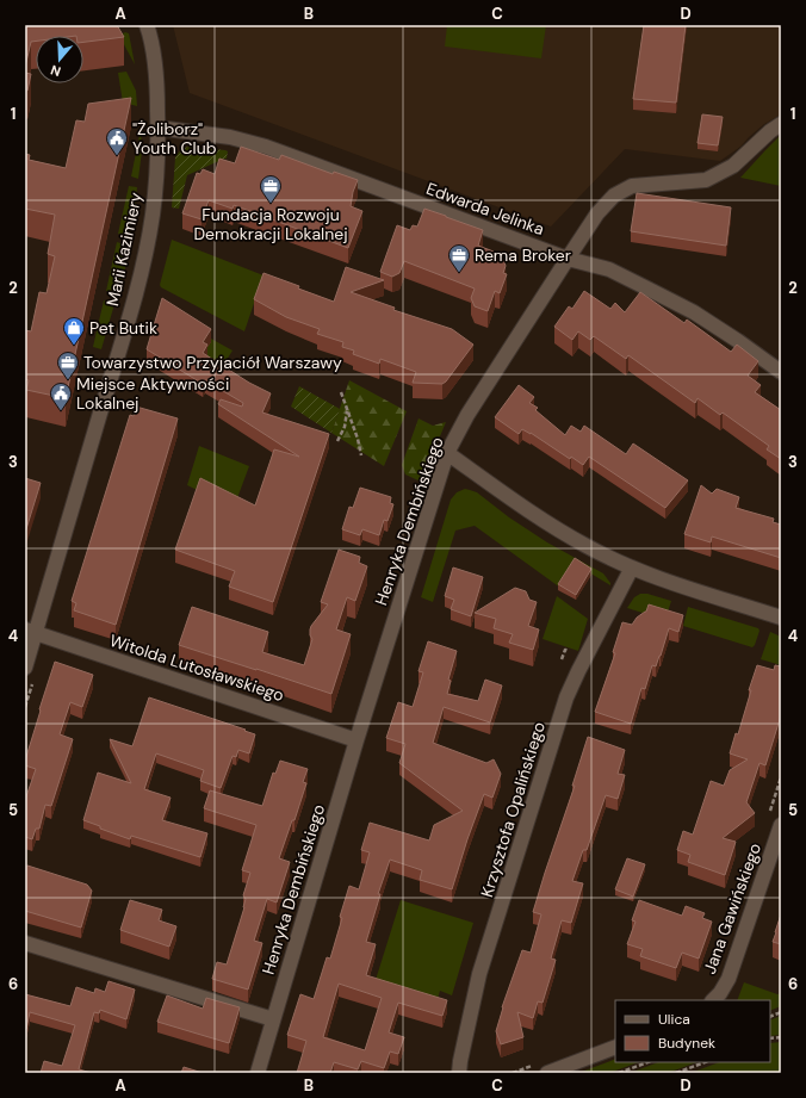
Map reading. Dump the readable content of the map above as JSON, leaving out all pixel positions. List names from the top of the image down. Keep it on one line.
{"streets":{"street":["Edwarda Jelinka","Marii Kazimiery","Henryka Dembińskiego","Witolda Lutosławskiego","Krzysztofa Opalińskiego","Jana Gawińskiego"]},"crossings":[["Edwarda Jelinka","Marii Kazimiery"],["Edwarda Jelinka","Henryka Dembińskiego"],["Marii Kazimiery","Witolda Lutosławskiego"],["Henryka Dembińskiego","Witolda Lutosławskiego"]],"places":{"public building":["\"Żoliborz\" Youth Club","Miejsce Aktywności Lokalnej"],"office":["Fundacja Rozwoju Demokracji Lokalnej","Rema Broker","Towarzystwo Przyjaciół Warszawy"],"shop":["Pet Butik"]},"legend":["Ulica","Budynek"],"north":"bottom","grid":{"columns":["A","B","C","D"],"rows":["1","2","3","4","5","6"]}}
